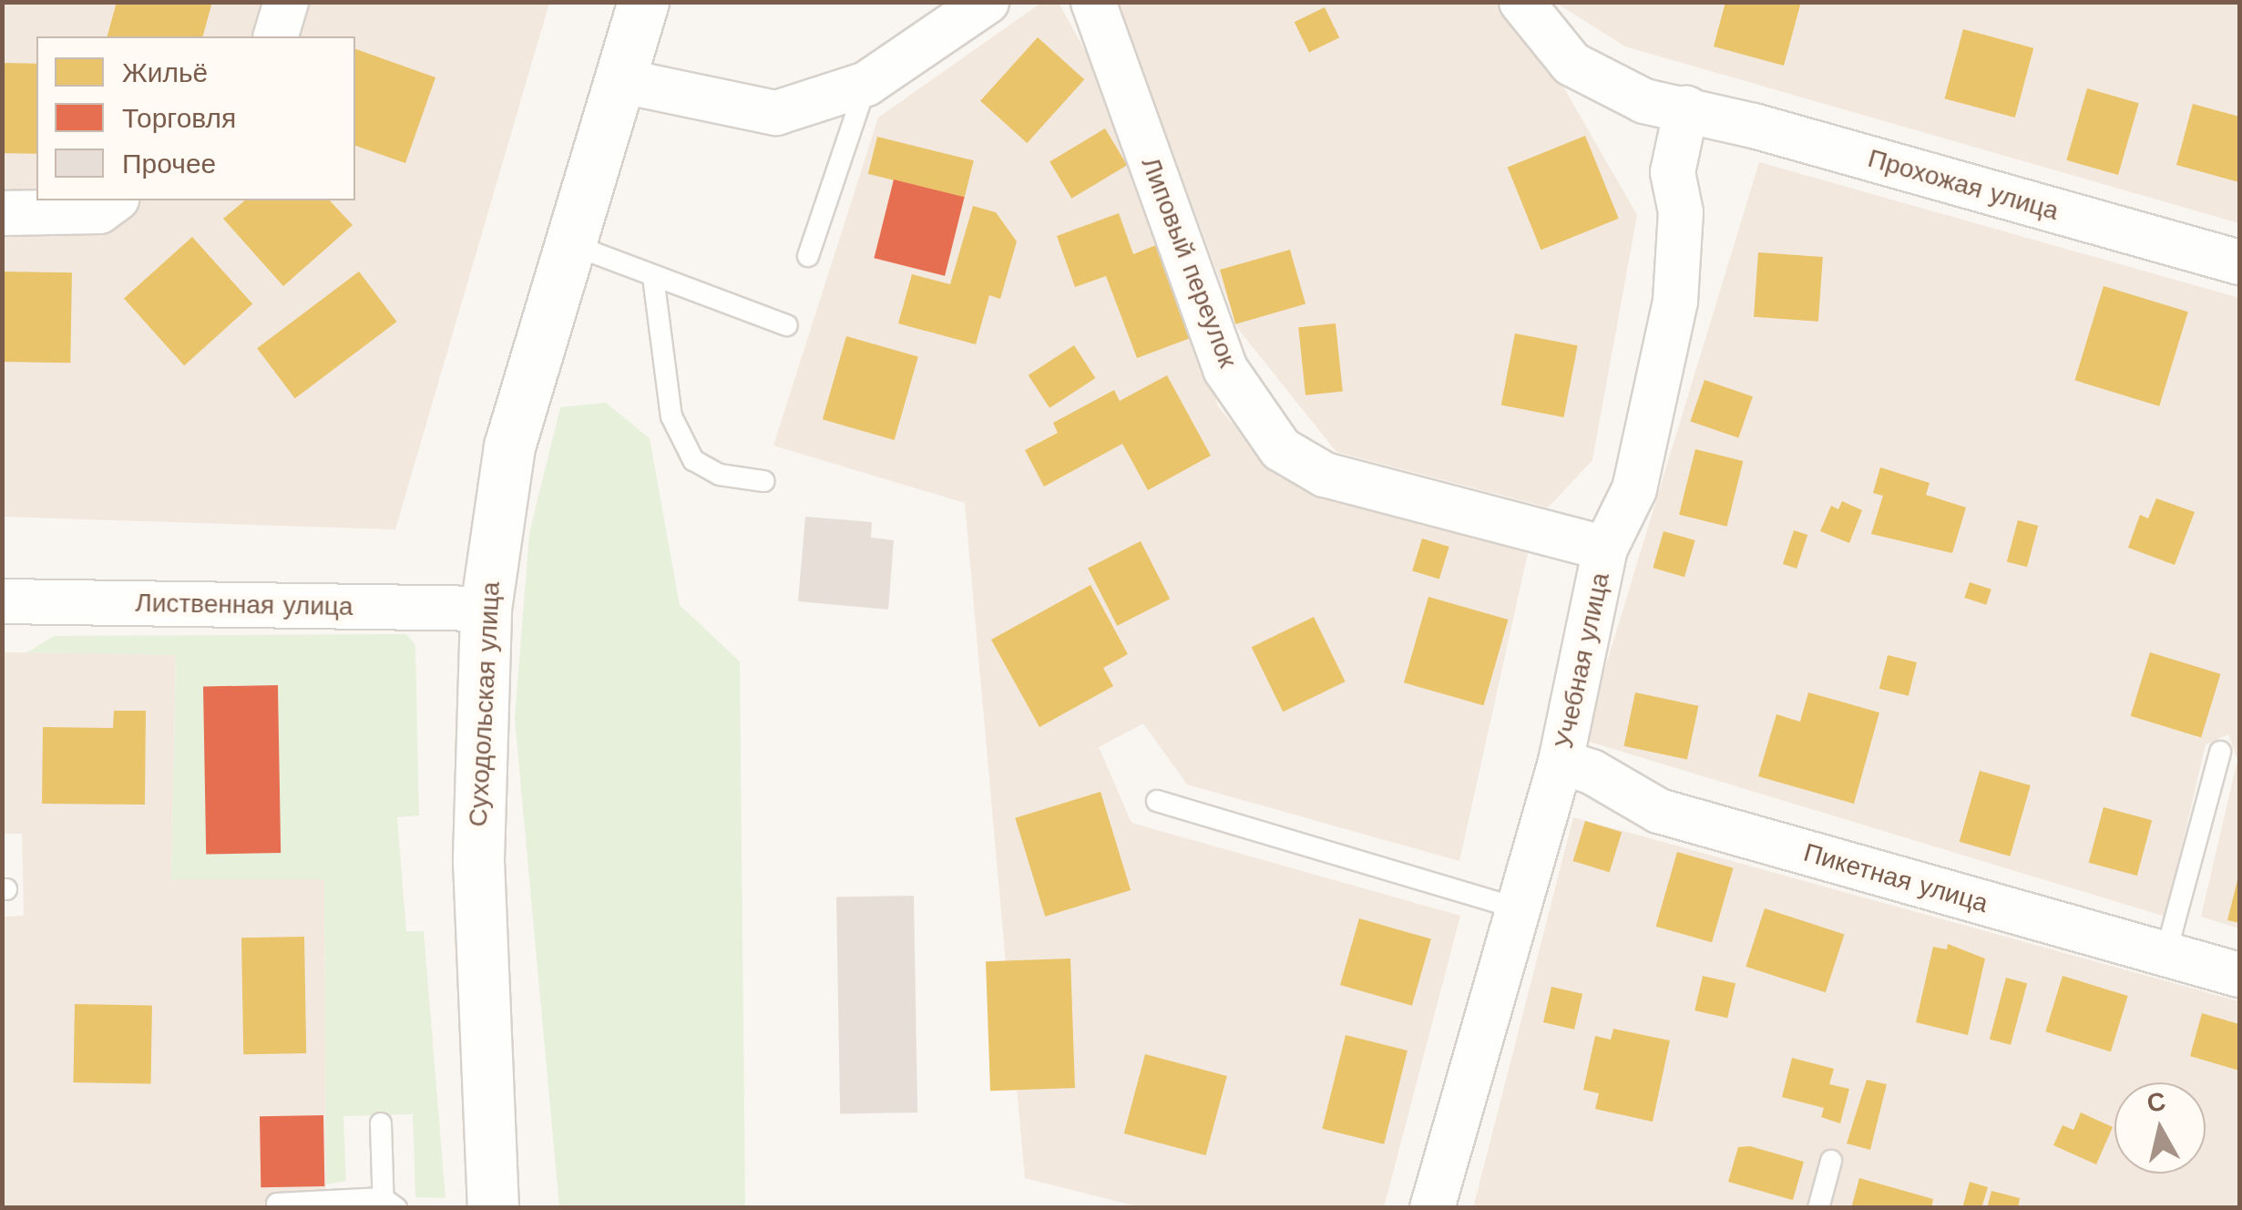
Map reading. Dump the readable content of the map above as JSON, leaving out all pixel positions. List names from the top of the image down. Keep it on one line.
{"streets":{"main road":["Суходольская улица"],"street":["Прохожая улица","Липовый переулок","Лиственная улица","Учебная улица","Пикетная улица"]},"crossings":[["Прохожая улица","Учебная улица"],["Липовый переулок","Учебная улица"],["Лиственная улица","Суходольская улица"],["Учебная улица","Пикетная улица"]],"legend":["Жильё","Торговля","Прочее"],"north":"top"}
